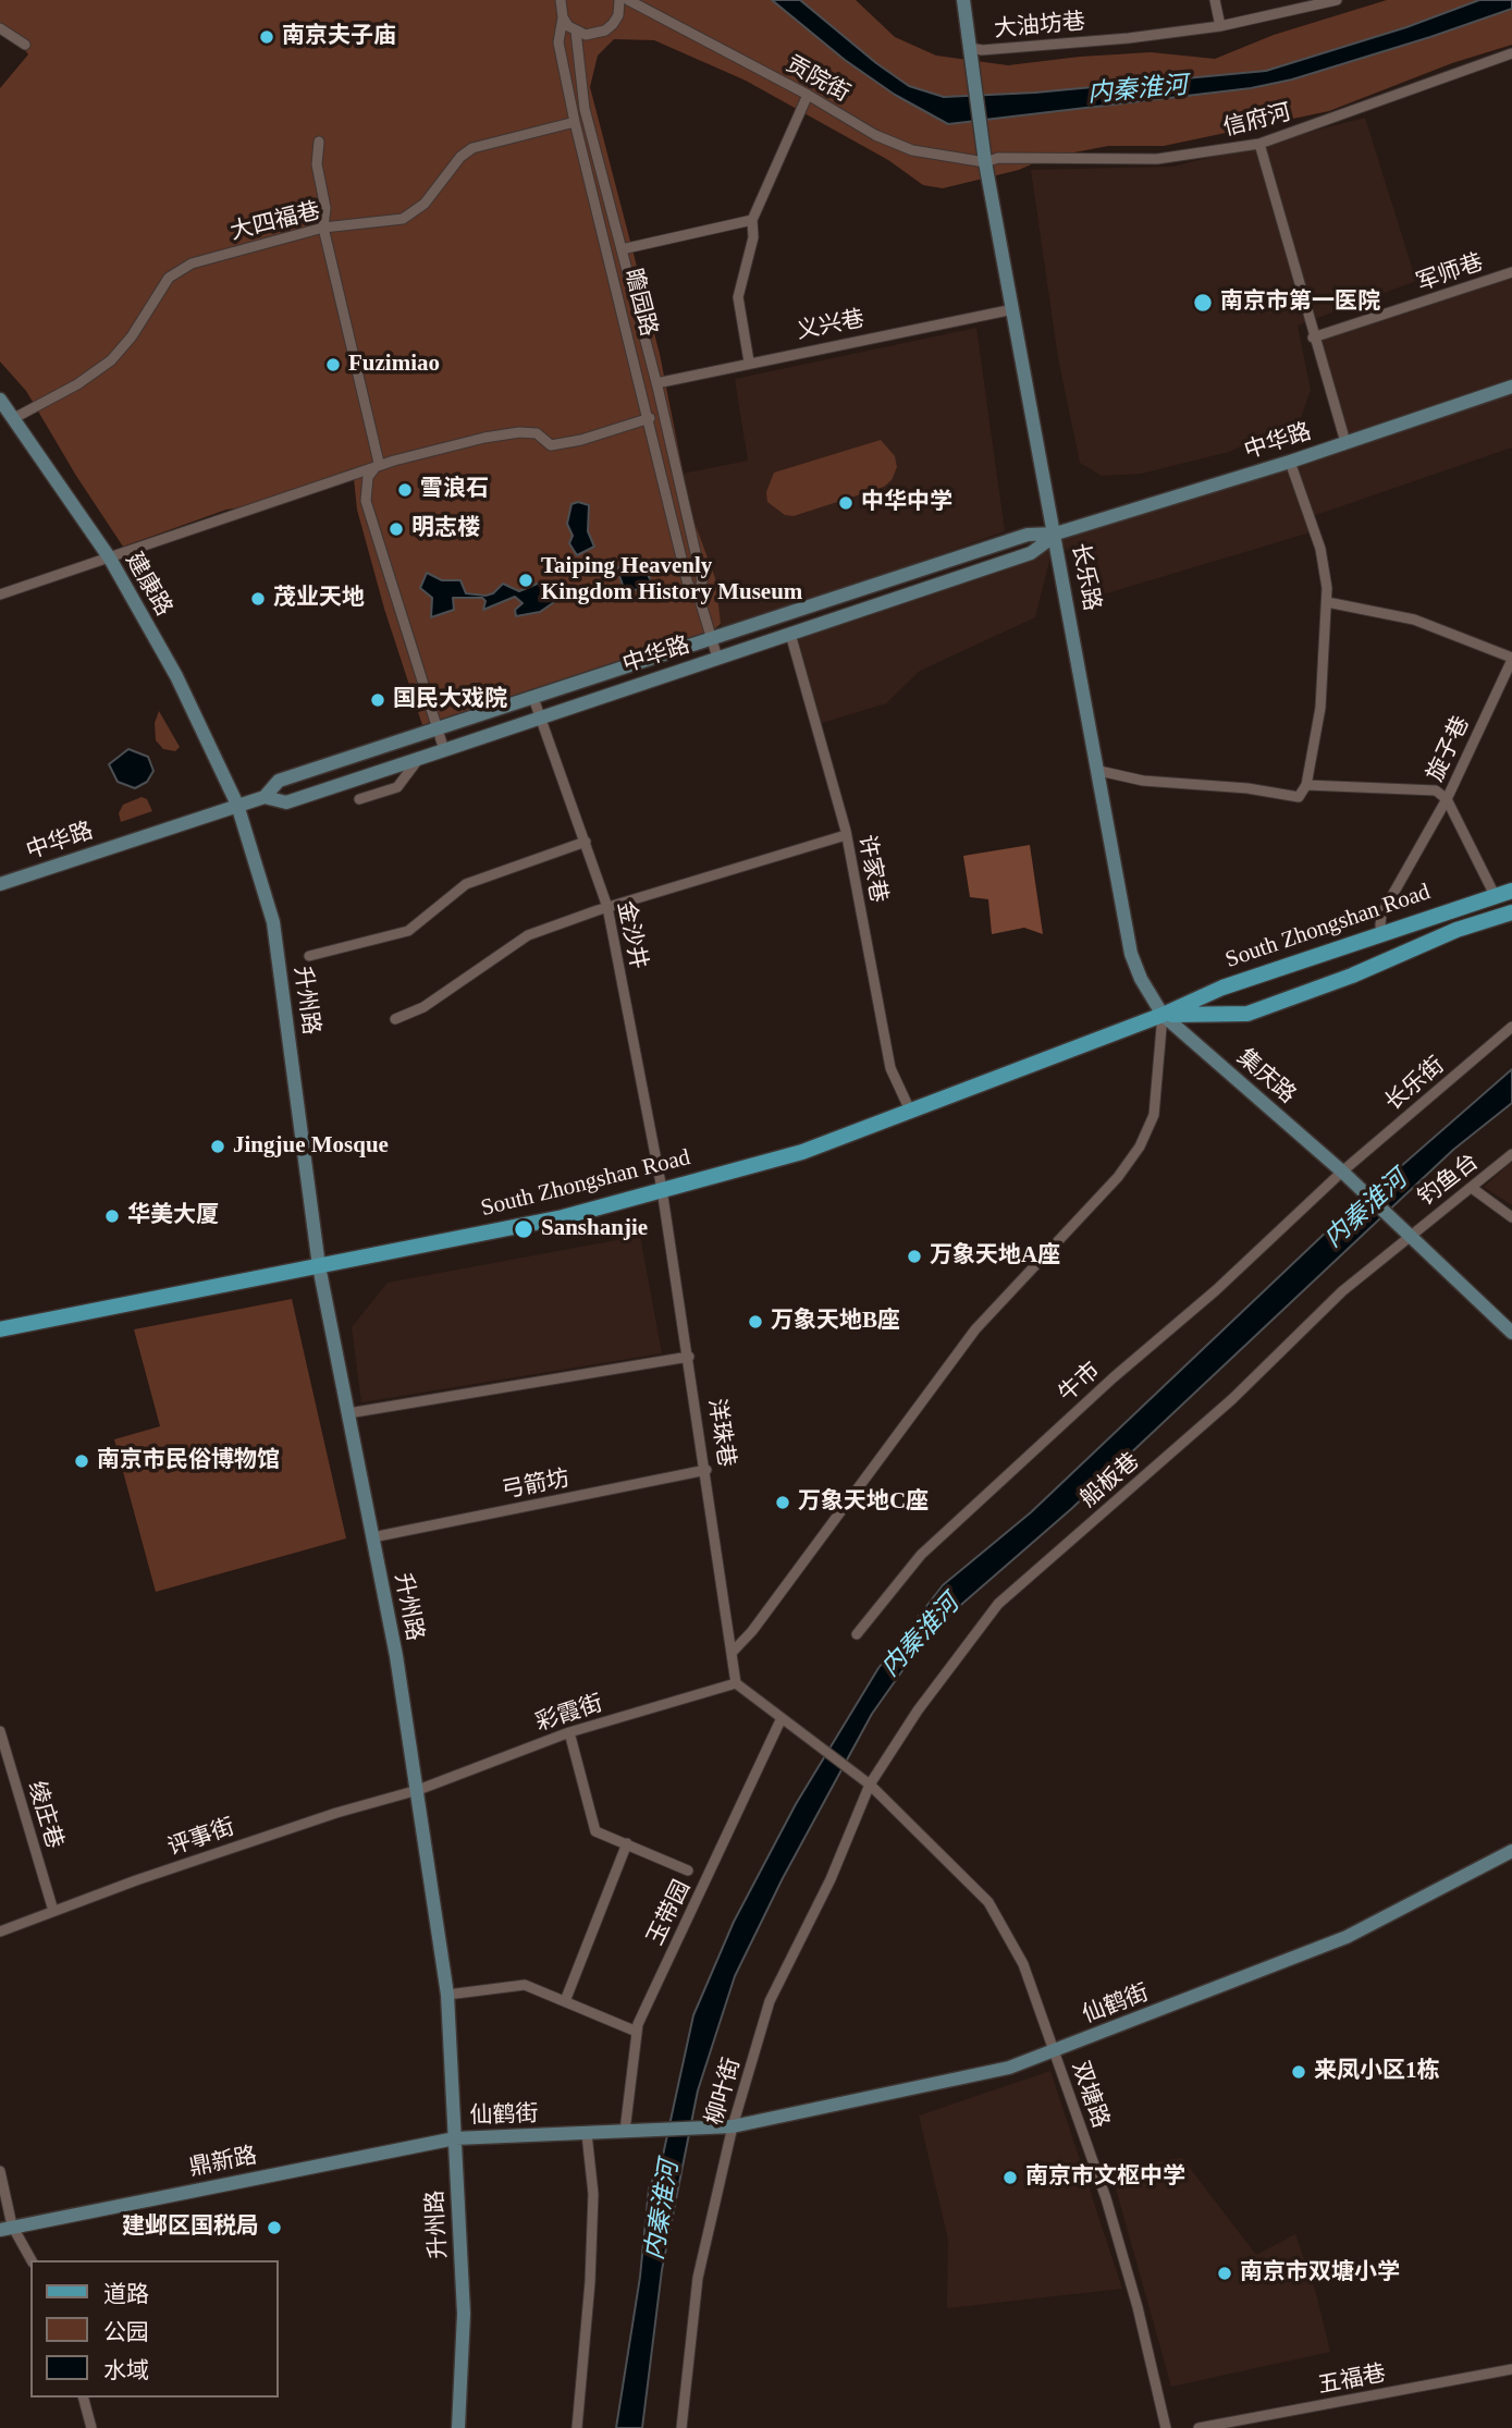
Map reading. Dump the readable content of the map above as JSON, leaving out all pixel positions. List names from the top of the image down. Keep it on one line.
{"streets":{"main road":["中华路","长乐路","建康路","South Zhongshan Road","升州路","集庆路","仙鹤街","鼎新路"],"street":["大油坊巷","贡院街","信府河","大四福巷","军师巷","瞻园路","义兴巷","旋子巷","许家巷","金沙井","长乐街","钓鱼台","牛市","洋珠巷","船板巷","弓箭坊","彩霞街","绫庄巷","评事街","玉带园","柳叶街","双塘路","五福巷"]},"crossings":[["大油坊巷","长乐路"],["贡院街","信府河"],["贡院街","长乐路"],["信府河","长乐路"],["大四福巷","瞻园路"],["大四福巷","建康路"],["瞻园路","义兴巷"],["瞻园路","中华路"],["义兴巷","长乐路"],["中华路","长乐路"],["中华路","建康路"],["中华路","许家巷"],["中华路","金沙井"],["中华路","升州路"],["长乐路","South Zhongshan Road"],["长乐路","集庆路"],["建康路","升州路"],["旋子巷","South Zhongshan Road"],["许家巷","South Zhongshan Road"],["South Zhongshan Road","金沙井"],["South Zhongshan Road","升州路"],["South Zhongshan Road","集庆路"],["South Zhongshan Road","洋珠巷"],["金沙井","洋珠巷"],["升州路","弓箭坊"],["升州路","彩霞街"],["升州路","评事街"],["升州路","仙鹤街"],["升州路","鼎新路"],["集庆路","长乐街"],["集庆路","钓鱼台"],["集庆路","牛市"],["集庆路","船板巷"],["长乐街","牛市"],["钓鱼台","船板巷"],["洋珠巷","弓箭坊"],["洋珠巷","彩霞街"],["船板巷","柳叶街"],["船板巷","双塘路"],["彩霞街","评事街"],["绫庄巷","评事街"],["玉带园","仙鹤街"],["玉带园","双塘路"],["仙鹤街","柳叶街"],["仙鹤街","双塘路"],["仙鹤街","鼎新路"],["柳叶街","双塘路"]],"water":["内秦淮河"],"places":["南京夫子庙","南京市第一医院","Fuzimiao","雪浪石","中华中学","明志楼","Taiping Heavenly Kingdom History Museum","茂业天地","国民大戏院","Jingjue Mosque","华美大厦","Sanshanjie","万象天地A座","万象天地B座","南京市民俗博物馆","万象天地C座","来凤小区1栋","南京市文枢中学","建邺区国税局","南京市双塘小学"],"legend":["道路","公园","水域"]}
